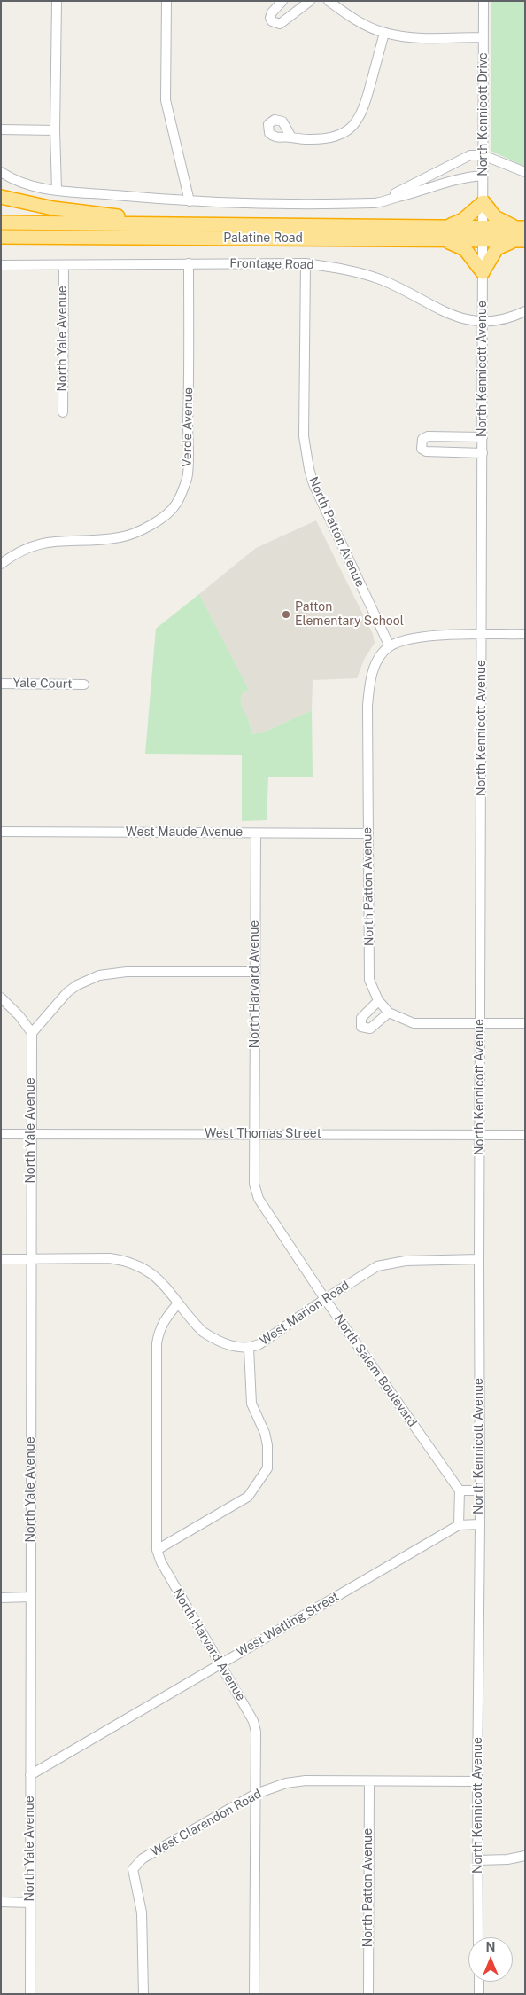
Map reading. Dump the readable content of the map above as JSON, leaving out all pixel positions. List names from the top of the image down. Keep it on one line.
{"streets":{"highway":["Palatine Road"],"street":["North Kennicott Drive","Frontage Road","North Yale Avenue","North Kennicott Avenue","Verde Avenue","North Patton Avenue","Yale Court","West Maude Avenue","North Harvard Avenue","West Thomas Street","West Marion Road","North Salem Boulevard","West Watling Street","West Clarendon Road"]},"crossings":[["North Kennicott Drive","Palatine Road"],["North Kennicott Drive","North Kennicott Avenue"],["Palatine Road","North Kennicott Avenue"],["Frontage Road","North Yale Avenue"],["Frontage Road","North Kennicott Avenue"],["Frontage Road","Verde Avenue"],["Frontage Road","North Patton Avenue"],["North Yale Avenue","West Thomas Street"],["North Yale Avenue","West Marion Road"],["North Yale Avenue","West Watling Street"],["North Kennicott Avenue","North Patton Avenue"],["North Kennicott Avenue","West Thomas Street"],["North Kennicott Avenue","West Marion Road"],["North Kennicott Avenue","West Watling Street"],["North Kennicott Avenue","West Clarendon Road"],["North Patton Avenue","West Maude Avenue"],["North Patton Avenue","West Clarendon Road"],["West Maude Avenue","North Harvard Avenue"],["North Harvard Avenue","West Thomas Street"],["North Harvard Avenue","West Marion Road"],["North Harvard Avenue","North Salem Boulevard"],["North Harvard Avenue","West Watling Street"],["North Harvard Avenue","West Clarendon Road"],["West Thomas Street","North Salem Boulevard"],["West Marion Road","North Salem Boulevard"]],"places":["Patton Elementary School"],"north":"top"}
